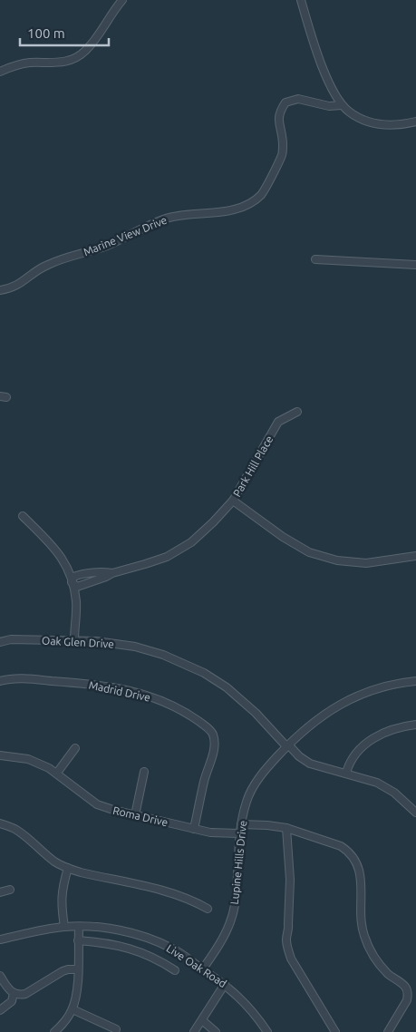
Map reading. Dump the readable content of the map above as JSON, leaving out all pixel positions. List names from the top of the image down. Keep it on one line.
{"streets":{"street":["Marine View Drive","Park Hill Place","Oak Glen Drive","Madrid Drive","Roma Drive","Lupine Hills Drive","Live Oak Road"]},"crossings":[["Oak Glen Drive","Lupine Hills Drive"],["Madrid Drive","Roma Drive"],["Roma Drive","Lupine Hills Drive"],["Lupine Hills Drive","Live Oak Road"]],"scale_bar":"100 m"}
